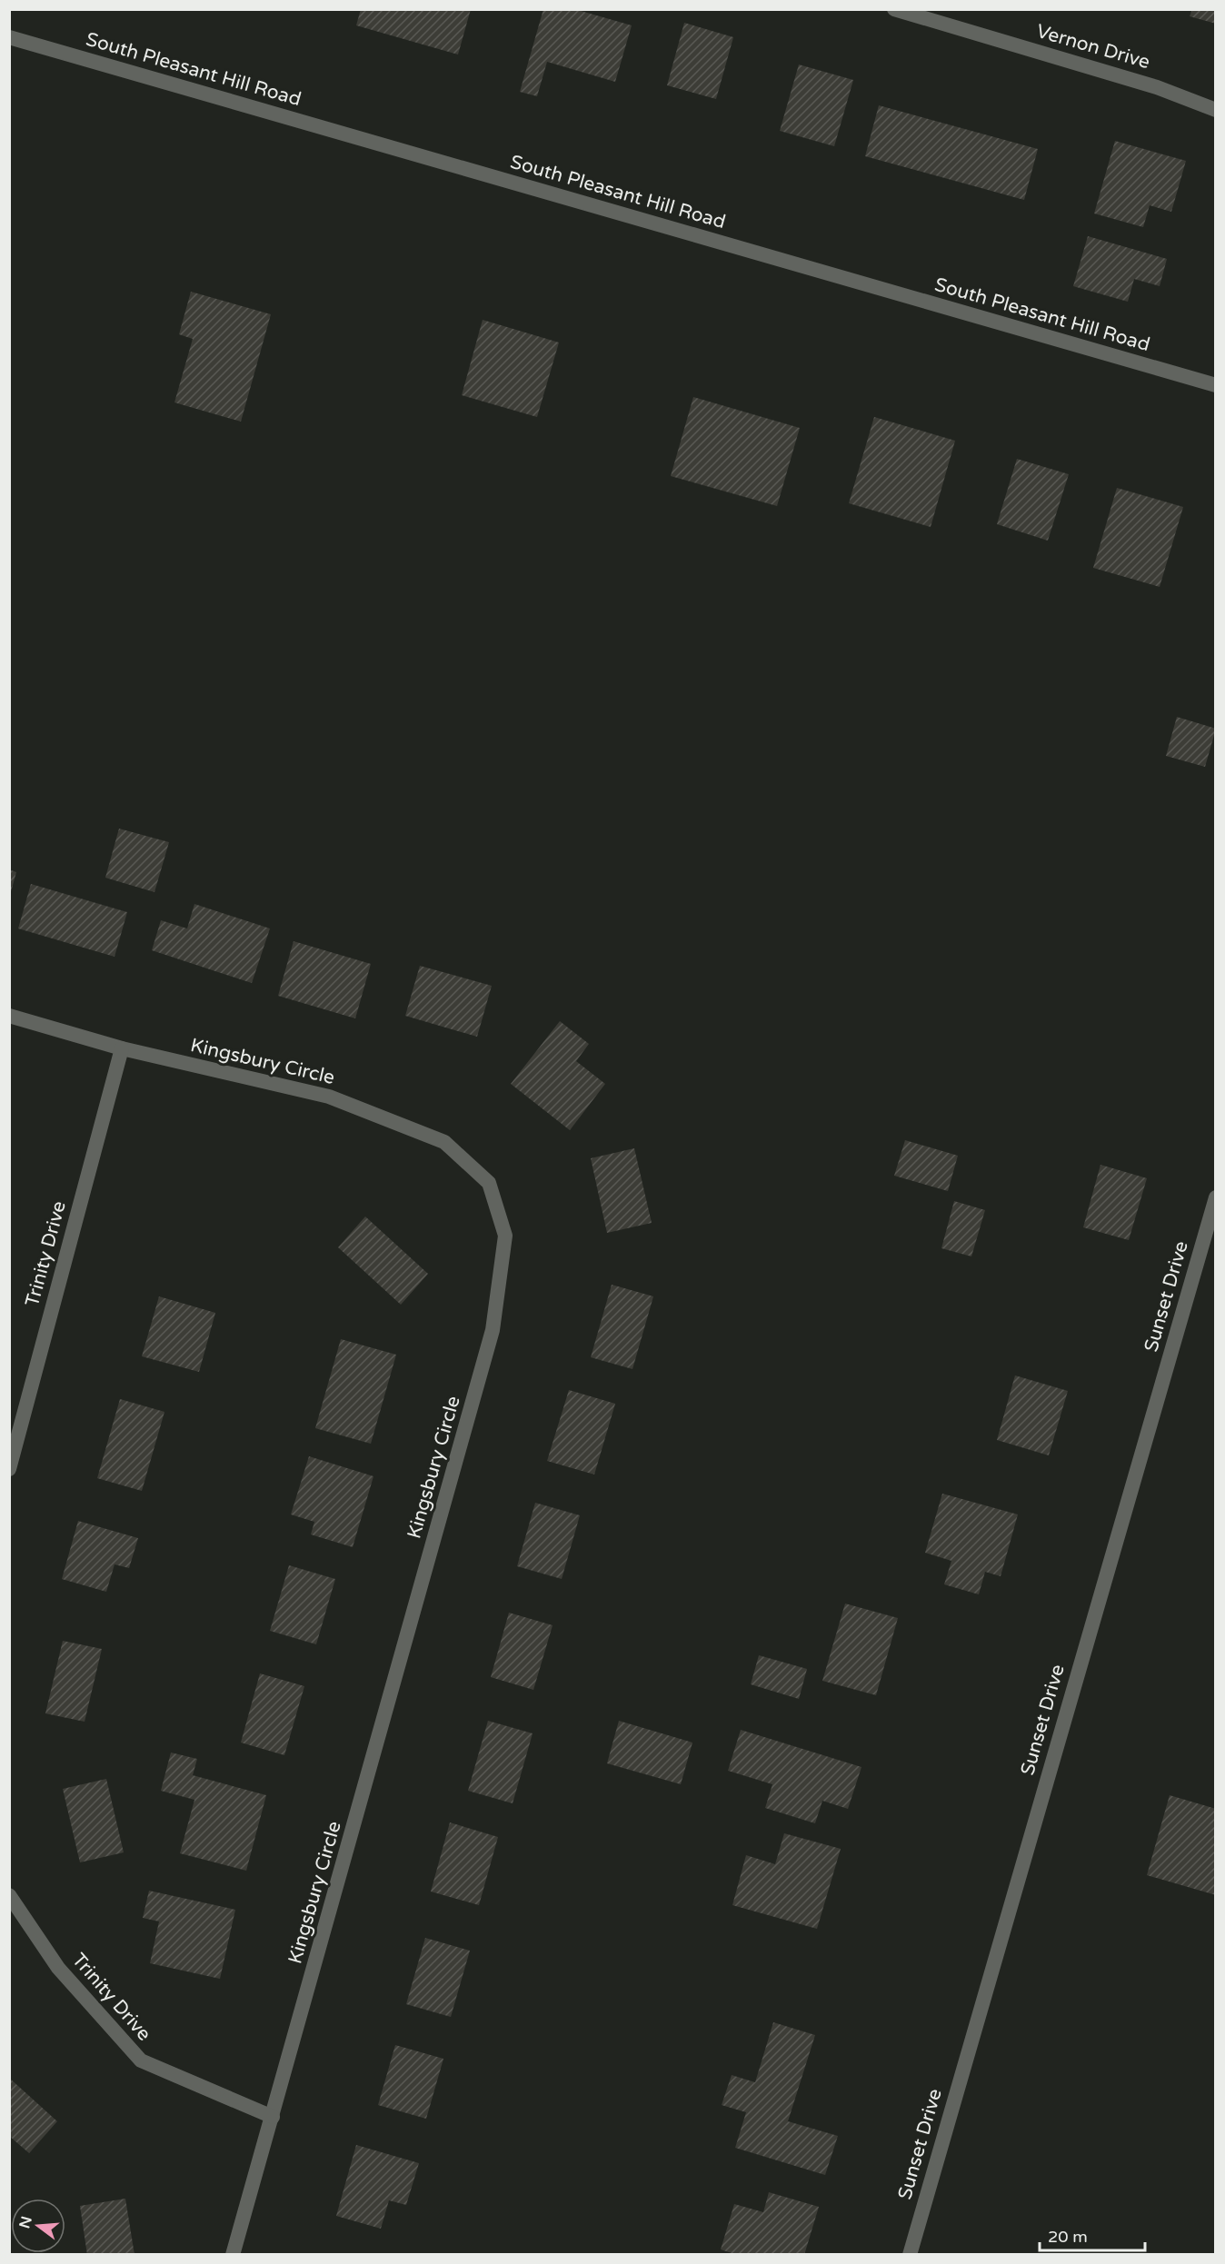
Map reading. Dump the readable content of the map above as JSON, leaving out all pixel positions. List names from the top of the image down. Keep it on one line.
{"streets":{"street":["Vernon Drive","South Pleasant Hill Road","Kingsbury Circle","Trinity Drive","Sunset Drive"]},"crossings":[["Kingsbury Circle","Trinity Drive"]],"scale_bar":"20 m","north":"left"}
